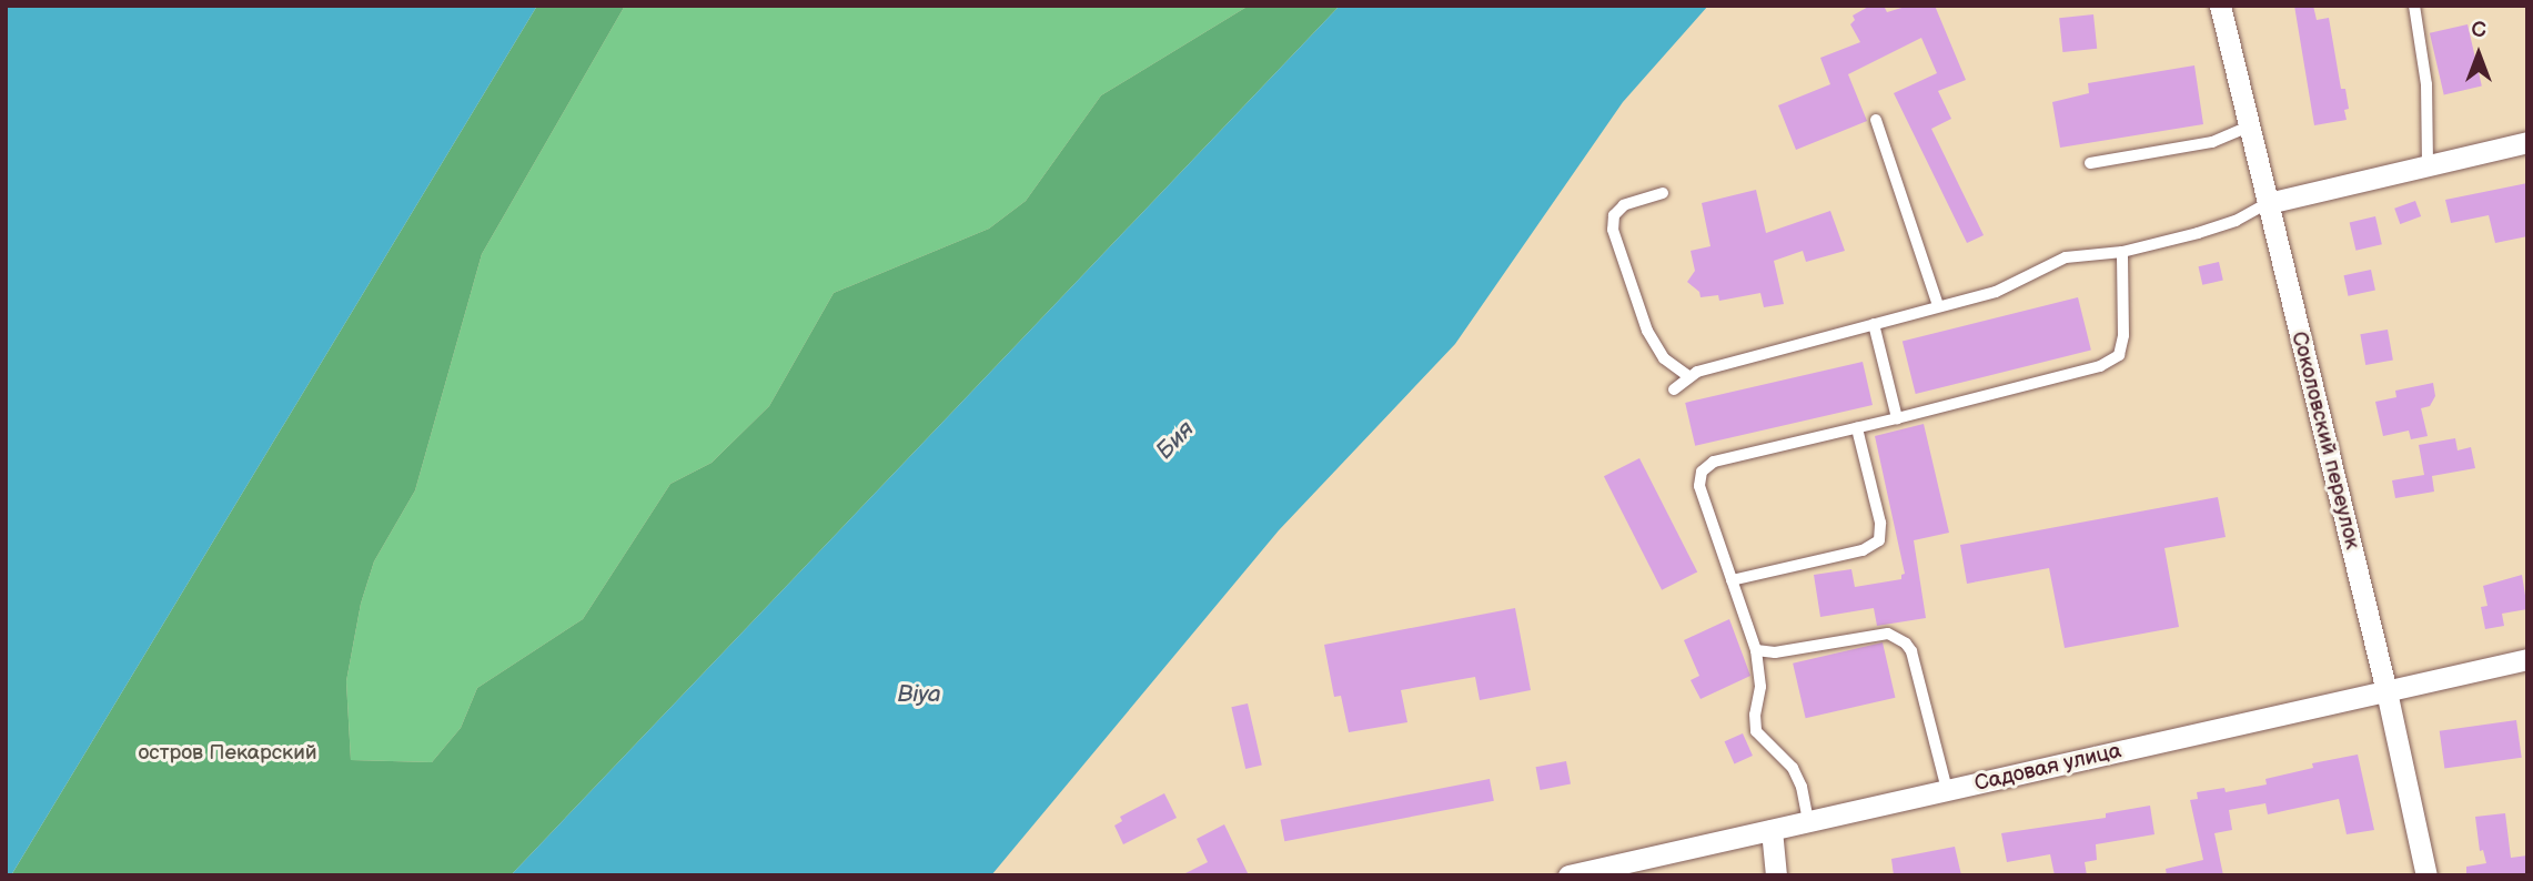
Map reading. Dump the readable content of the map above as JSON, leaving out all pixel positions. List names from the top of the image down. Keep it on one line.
{"streets":{"street":["Соколовский переулок","Садовая улица"]},"crossings":[["Соколовский переулок","Садовая улица"]],"water":["Бия","Biya"],"parks":["остров Пекарский"],"north":"top"}
